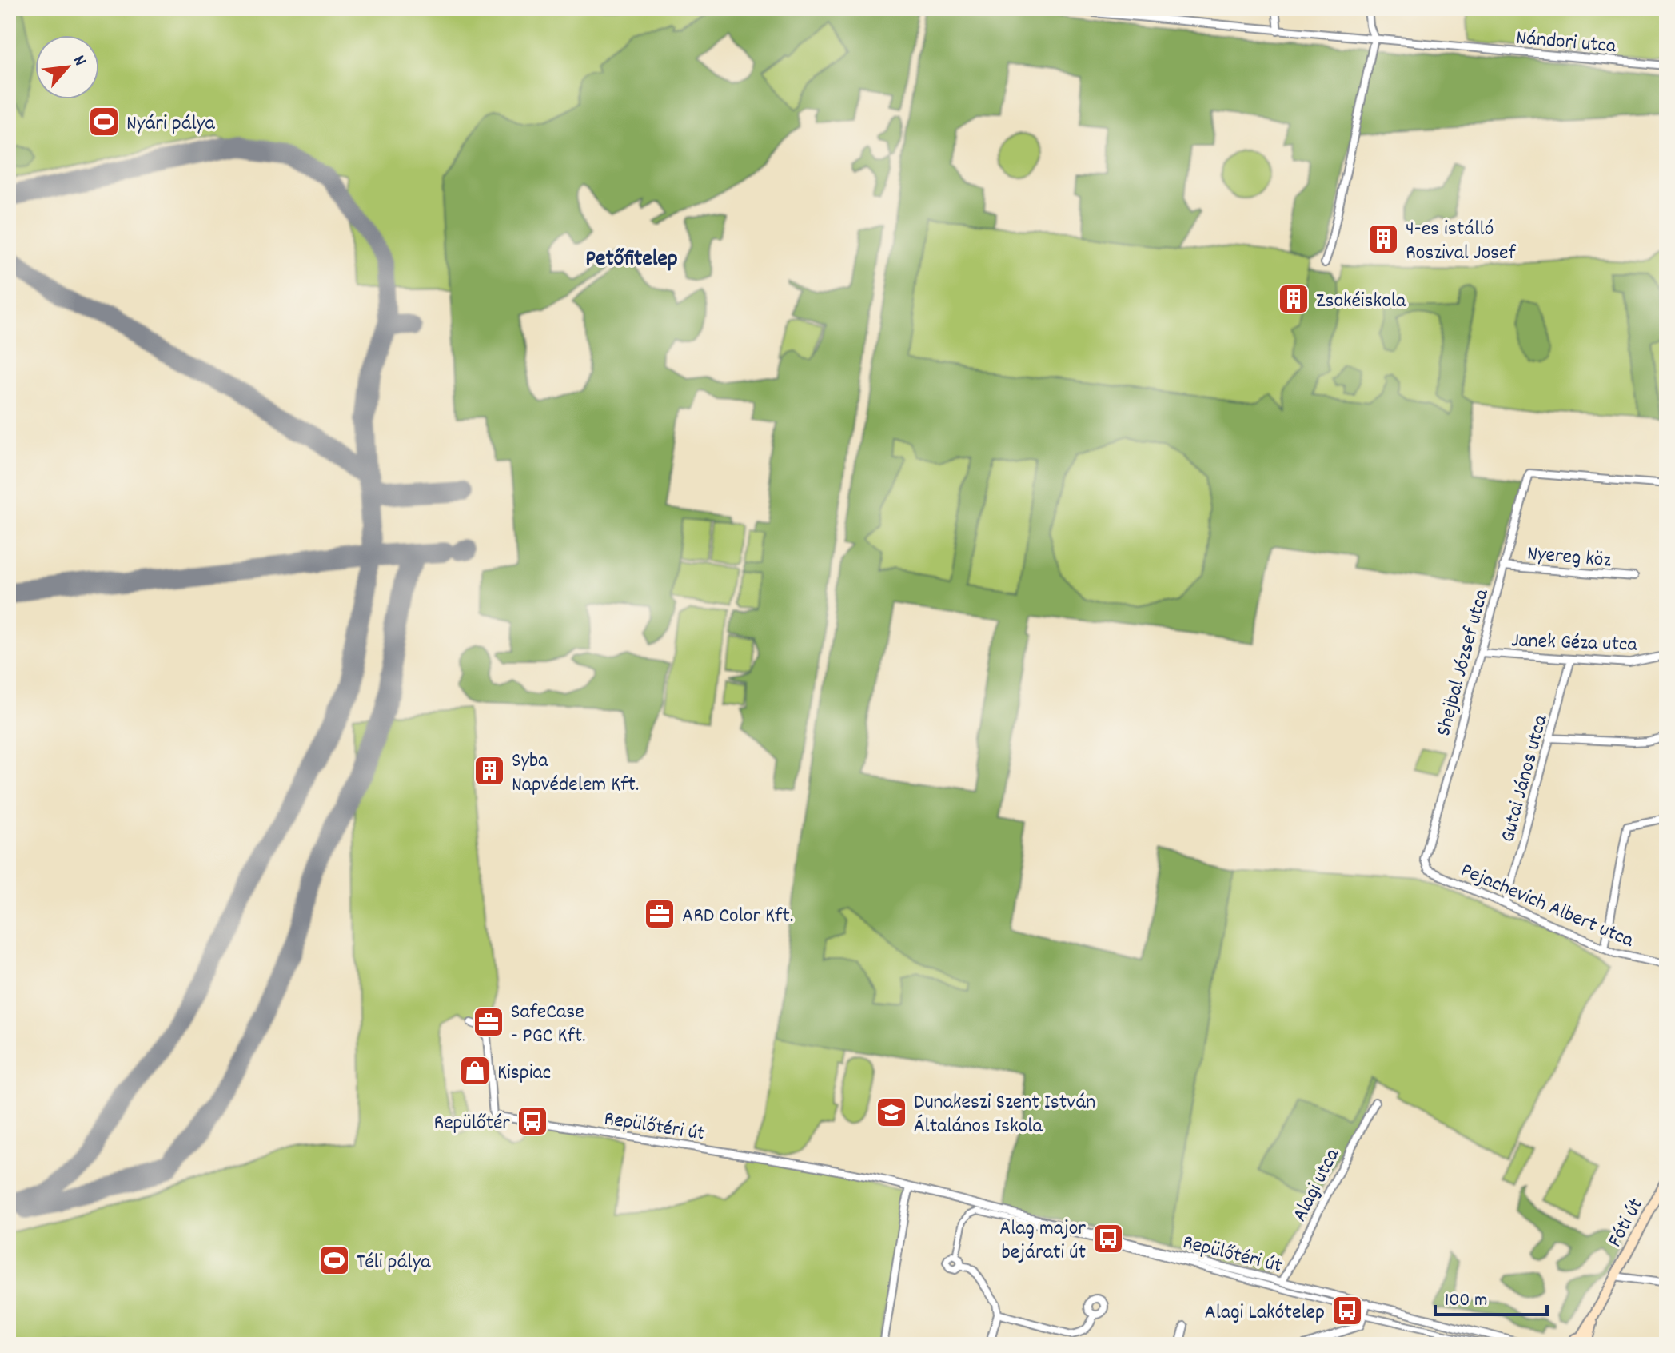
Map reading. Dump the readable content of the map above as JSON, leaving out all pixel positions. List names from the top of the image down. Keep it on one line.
{"streets":{"main road":["Fóti út"],"street":["Nándori utca","Nyereg köz","Janek Géza utca","Shejbal József utca","Gutai János utca","Pejachevich Albert utca","Repülőtéri út","Alagi utca"]},"crossings":[["Nyereg köz","Shejbal József utca"],["Janek Géza utca","Shejbal József utca"],["Janek Géza utca","Gutai János utca"],["Shejbal József utca","Pejachevich Albert utca"],["Gutai János utca","Pejachevich Albert utca"],["Repülőtéri út","Alagi utca"]],"districts":["Petőfitelep"],"places":{"sports":["Nyári pálya","Téli pálya"],"building":["4-es istálló Roszival Josef","Zsokéiskola","Syba Napvédelem Kft."],"office":["ARD Color Kft.","SafeCase - PGC Kft."],"shop":["Kispiac"],"school or university":["Dunakeszi Szent István Általános Iskola"],"bus stop":["Repülőtér","Alag major bejárati út","Alagi Lakótelep"]},"scale_bar":"100 m","north":"top right"}
